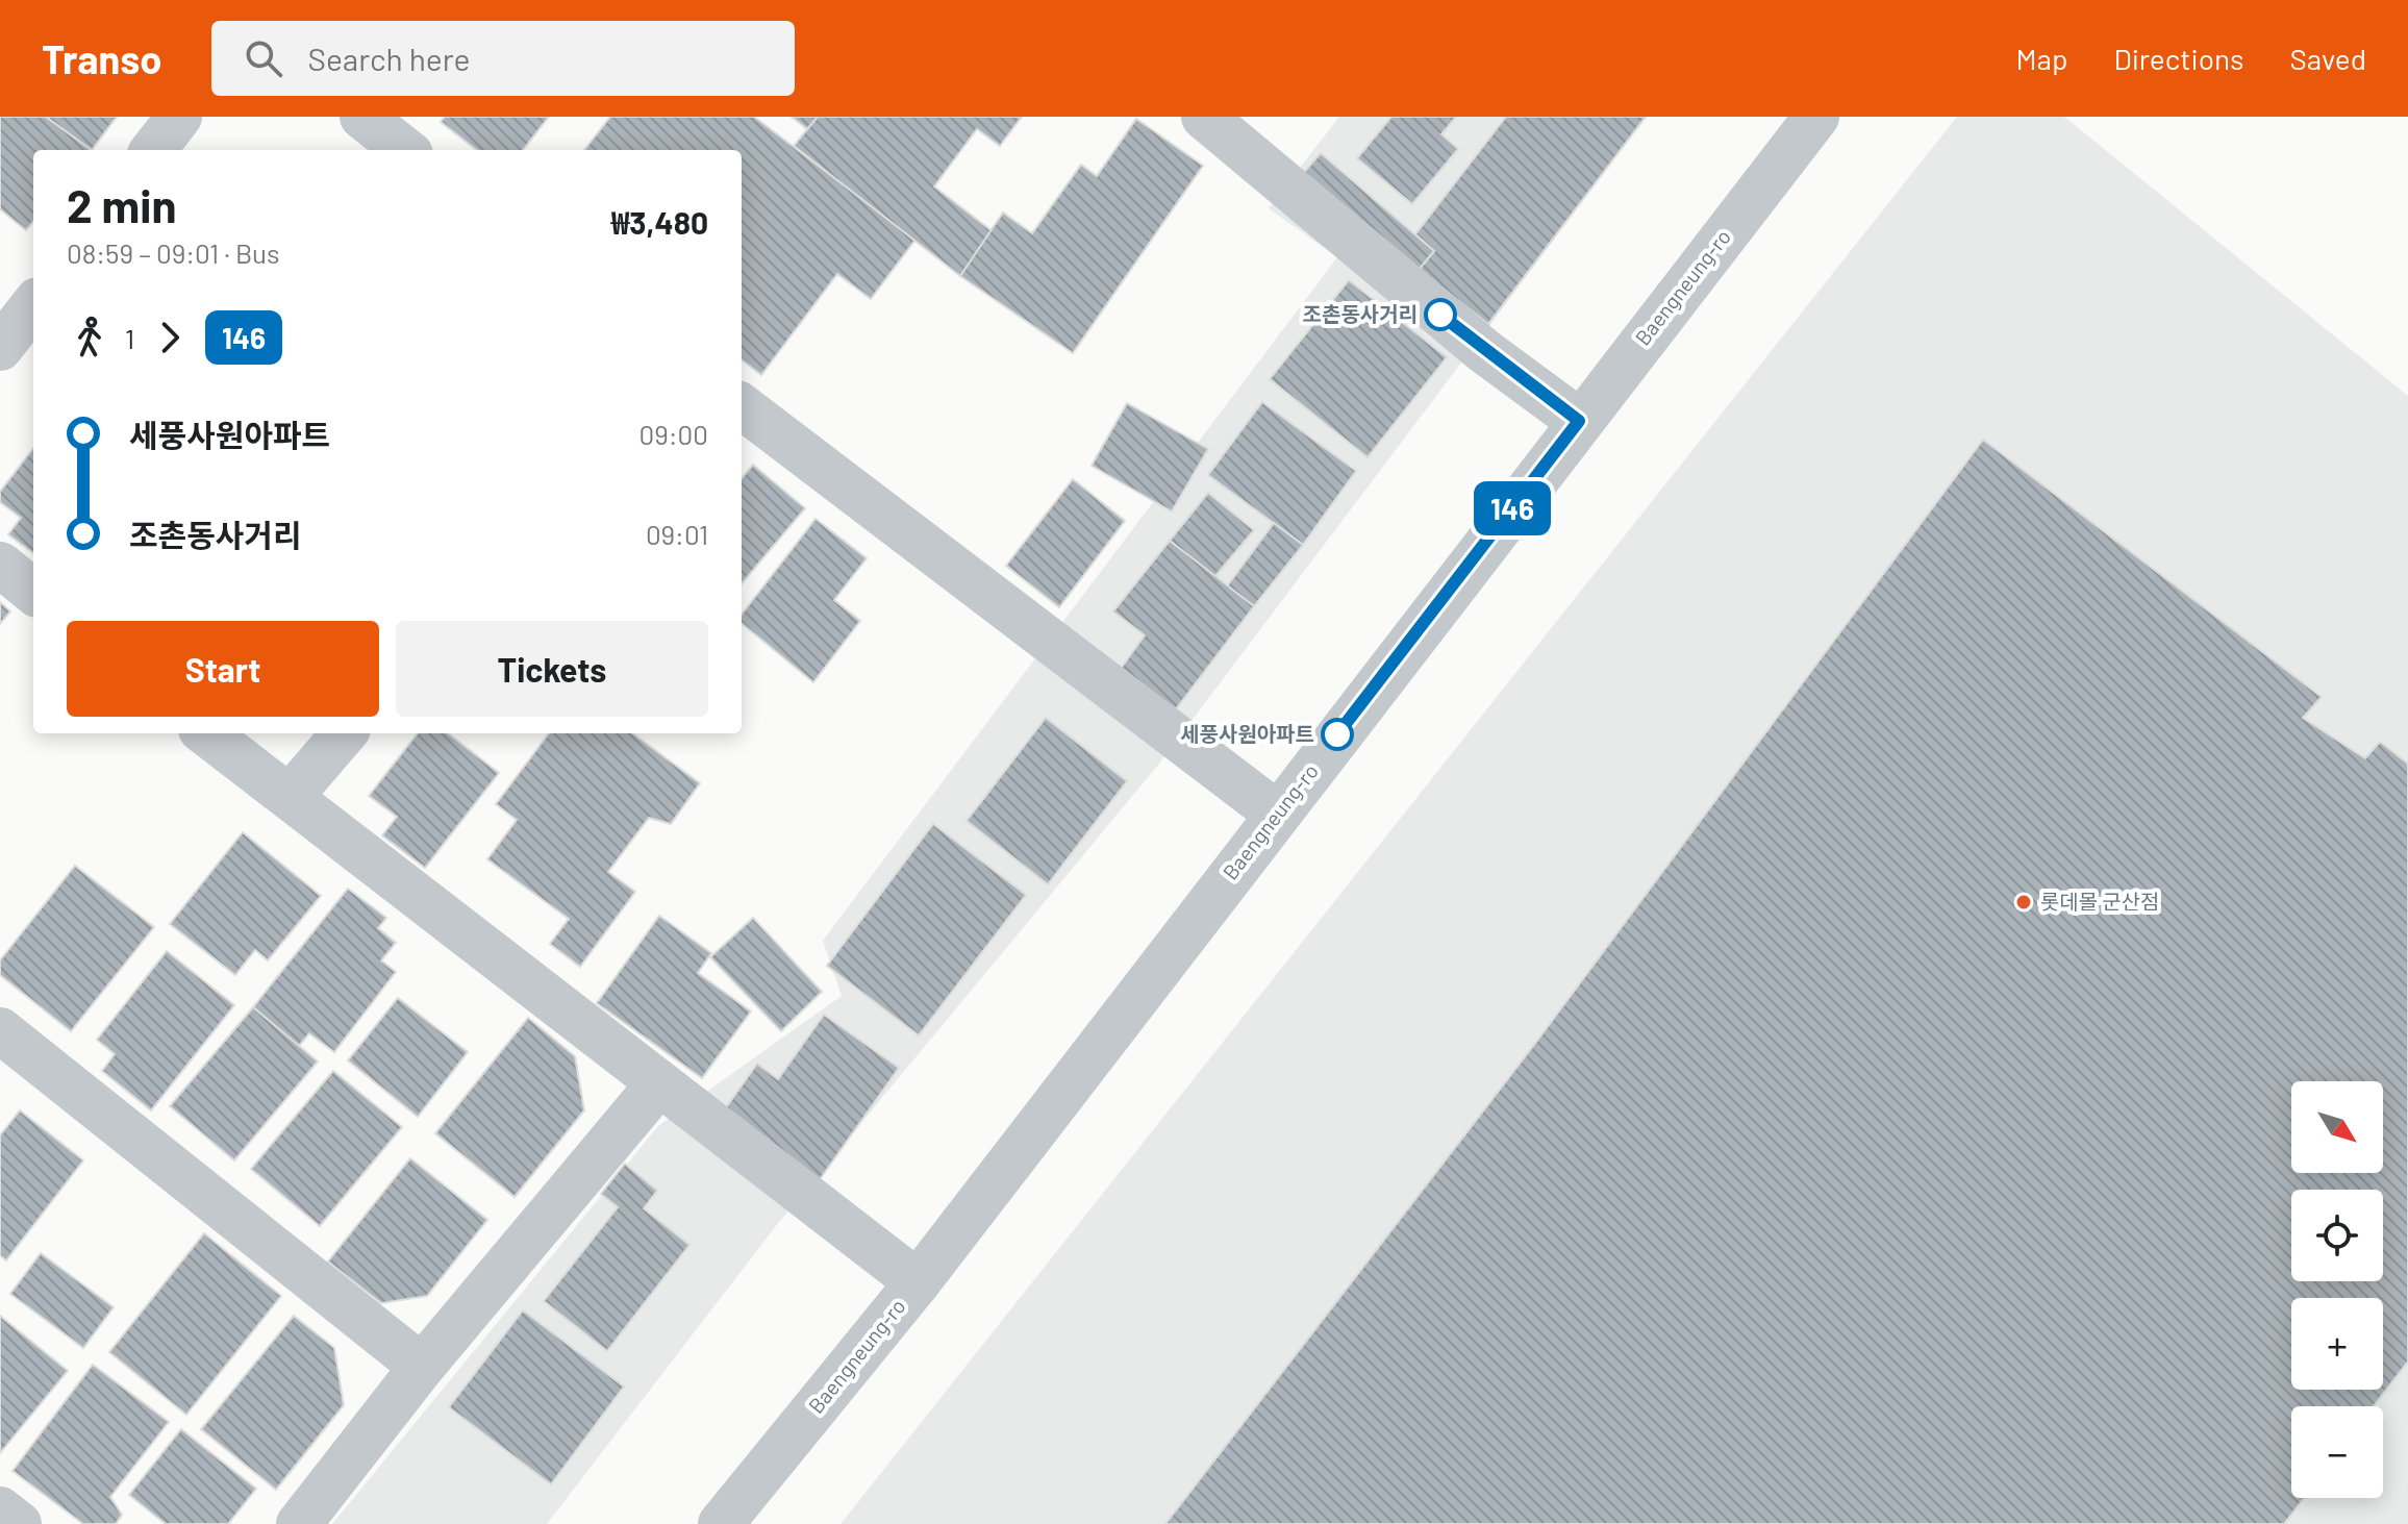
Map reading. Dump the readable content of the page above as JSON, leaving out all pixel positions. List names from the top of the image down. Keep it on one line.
{"streets":{"street":["Baengneung-ro"]},"places":["조촌동사거리","세풍사원아파트","롯데몰 군산점"],"lines":["bus line 146"],"north":"bottom right","page":{"header":"Transo","search":"Search here","nav":["Map","Directions","Saved"],"on_map":"146","heading":["2 min","08:59 – 09:01 · Bus","₩3,480"],"legs":["1","146"],"list":[{"name":"세풍사원아파트","value":"09:00"},{"name":"조촌동사거리","value":"09:01"}],"buttons":["Start","Tickets"],"map_buttons":["+","−"]}}
